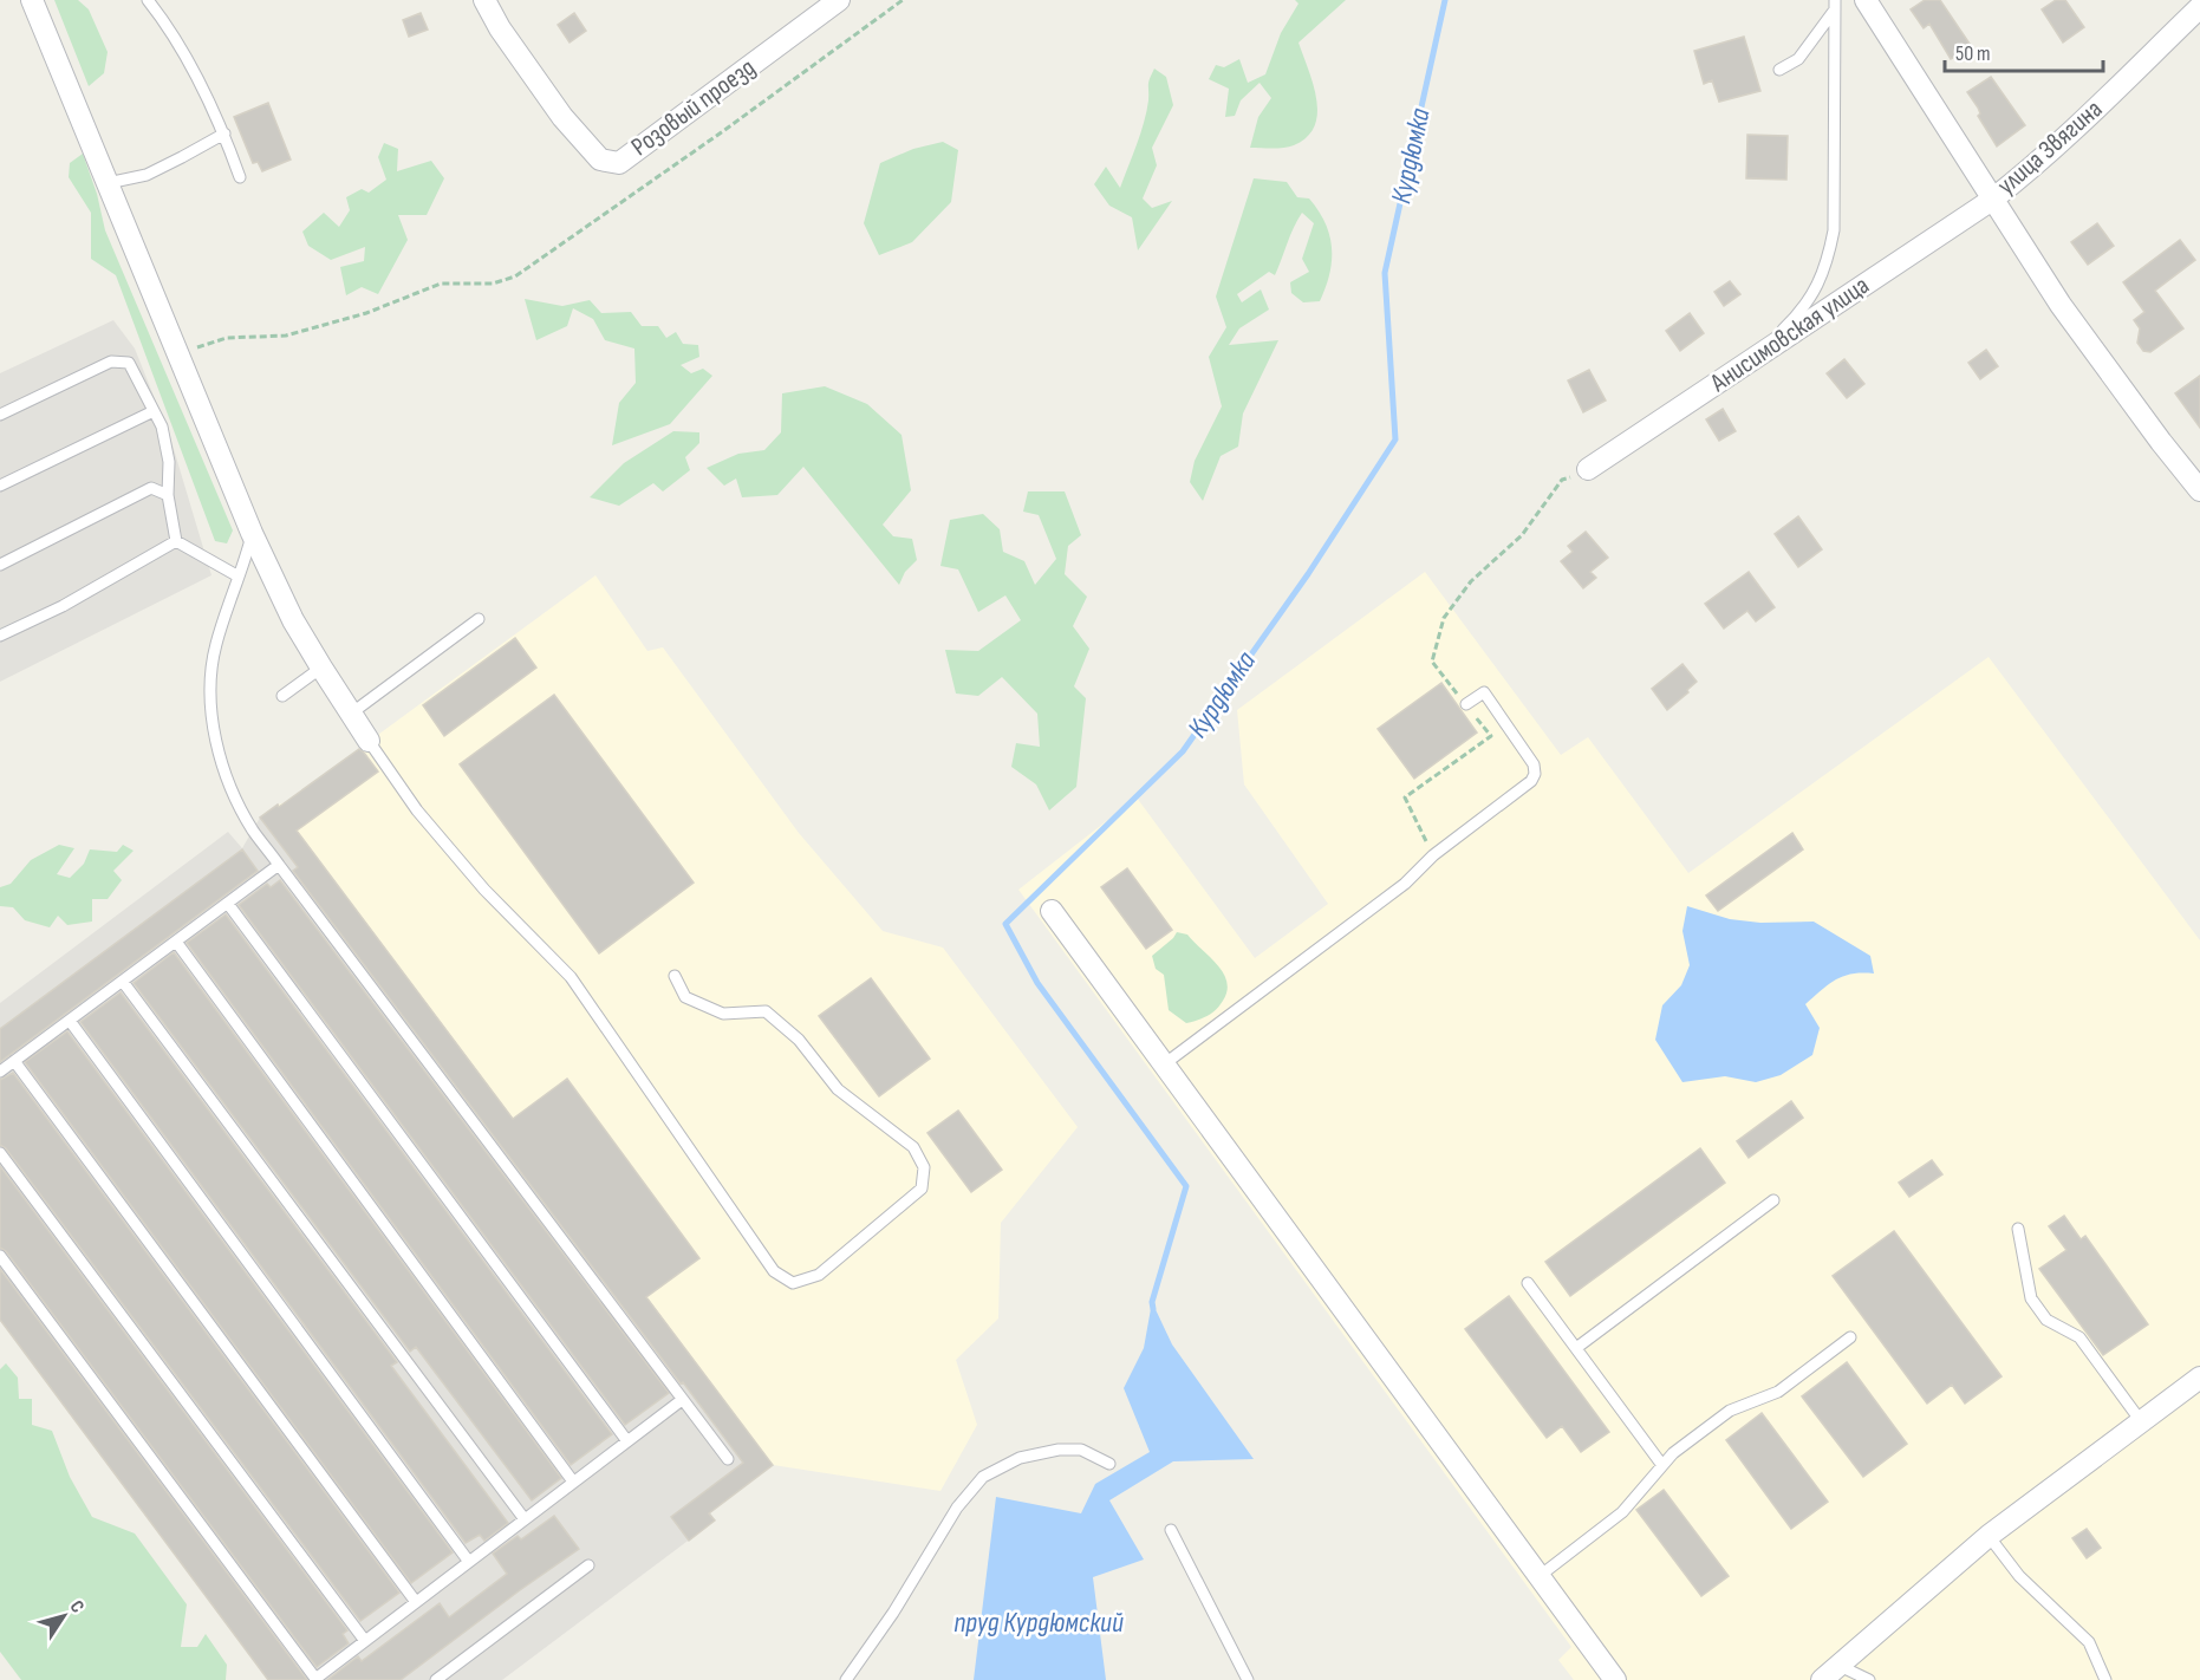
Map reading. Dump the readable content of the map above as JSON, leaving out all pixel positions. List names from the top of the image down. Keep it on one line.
{"streets":{"street":["Розовый проезд","улица Звягина","Анисимовская улица"]},"crossings":[["улица Звягина","Анисимовская улица"]],"water":["Курдюмка","пруд Курдюмский"],"scale_bar":"50 m","north":"top right"}
